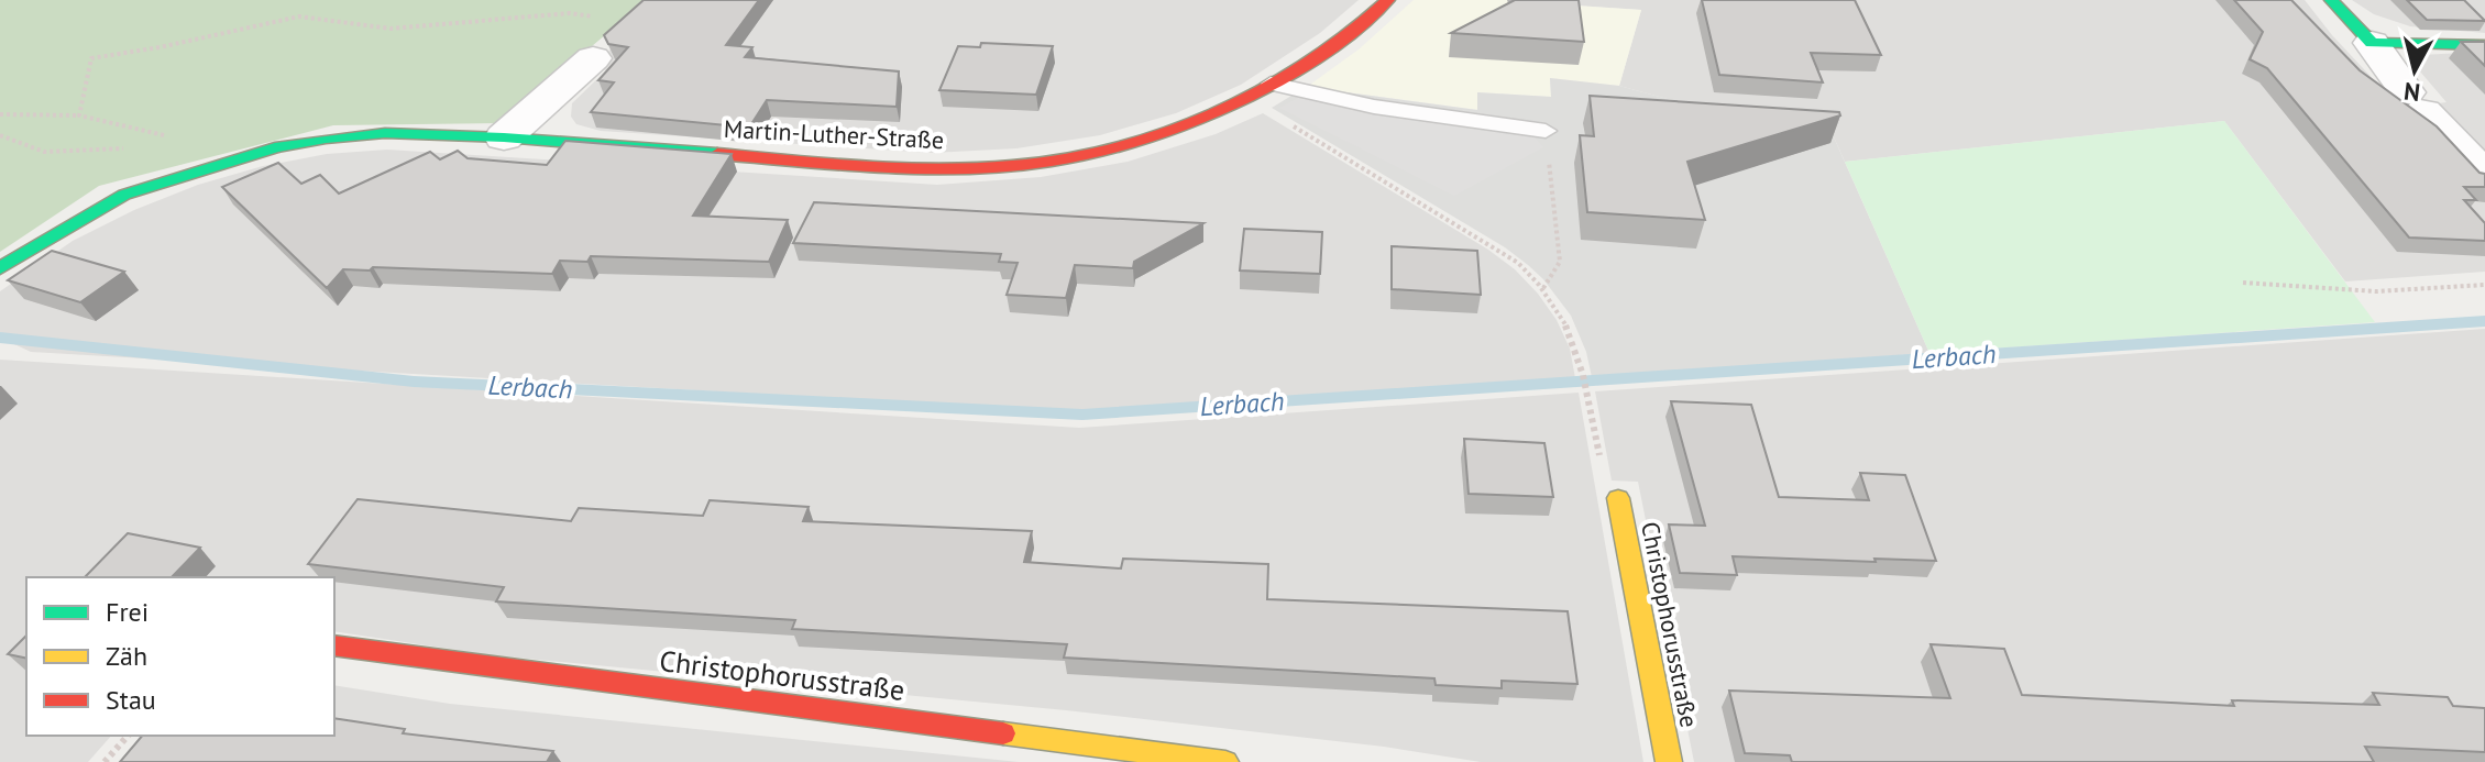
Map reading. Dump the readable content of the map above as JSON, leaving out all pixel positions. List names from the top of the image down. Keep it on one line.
{"streets":{"street":["Martin-Luther-Straße","Christophorusstraße"]},"water":["Lerbach"],"legend":["Frei","Zäh","Stau"],"north":"bottom"}
